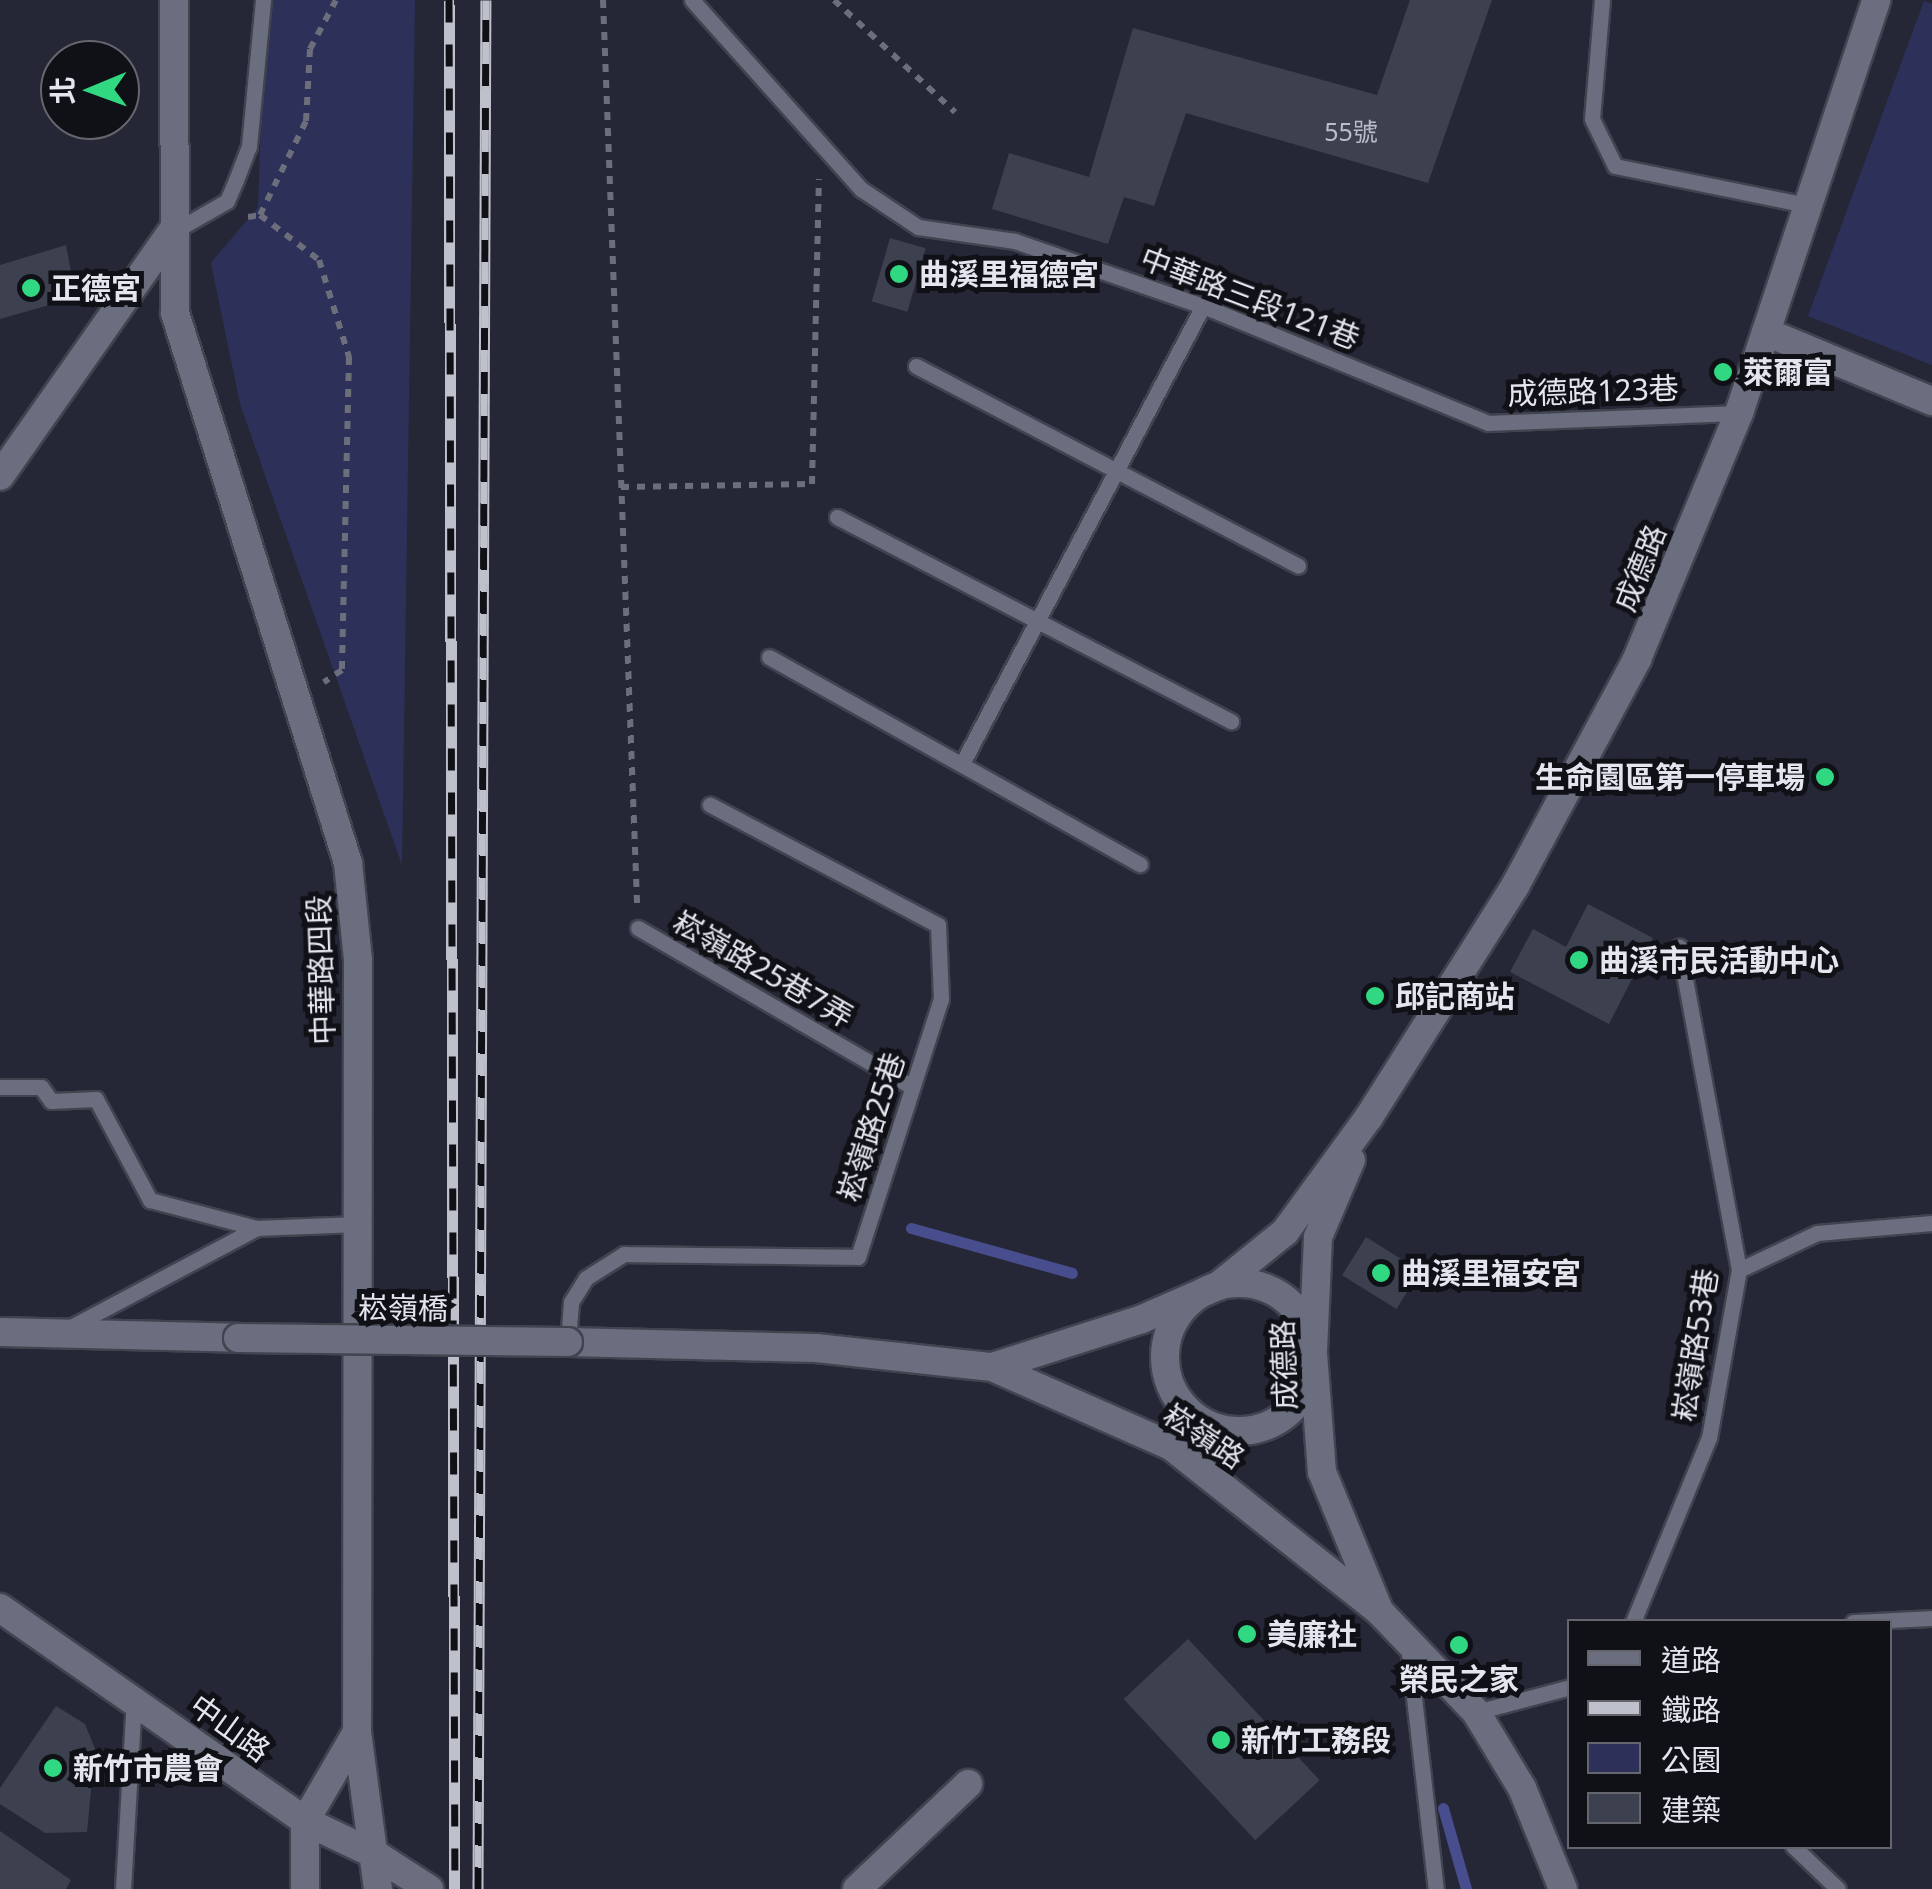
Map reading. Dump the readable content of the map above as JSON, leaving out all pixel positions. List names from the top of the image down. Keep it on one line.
{"streets":{"street":["成德路","中華路四段","崧嶺橋","崧嶺路","中山路"],"lane":["中華路三段121巷","成德路123巷","崧嶺路25巷7弄","崧嶺路25巷","崧嶺路53巷"]},"crossings":[["中華路三段121巷","成德路123巷"],["成德路123巷","成德路"],["成德路","崧嶺路"],["崧嶺路25巷7弄","崧嶺路25巷"],["中華路四段","中山路"],["崧嶺路25巷","崧嶺橋"],["崧嶺路25巷","崧嶺路"],["崧嶺橋","崧嶺路"]],"places":["曲溪里福德宮","正德宮","萊爾富","生命園區第一停車場","曲溪市民活動中心","邱記商站","曲溪里福安宮","美廉社","榮民之家","新竹工務段","新竹市農會"],"house_numbers":["55號"],"legend":["道路","鐵路","公園","建築"],"north":"left"}
